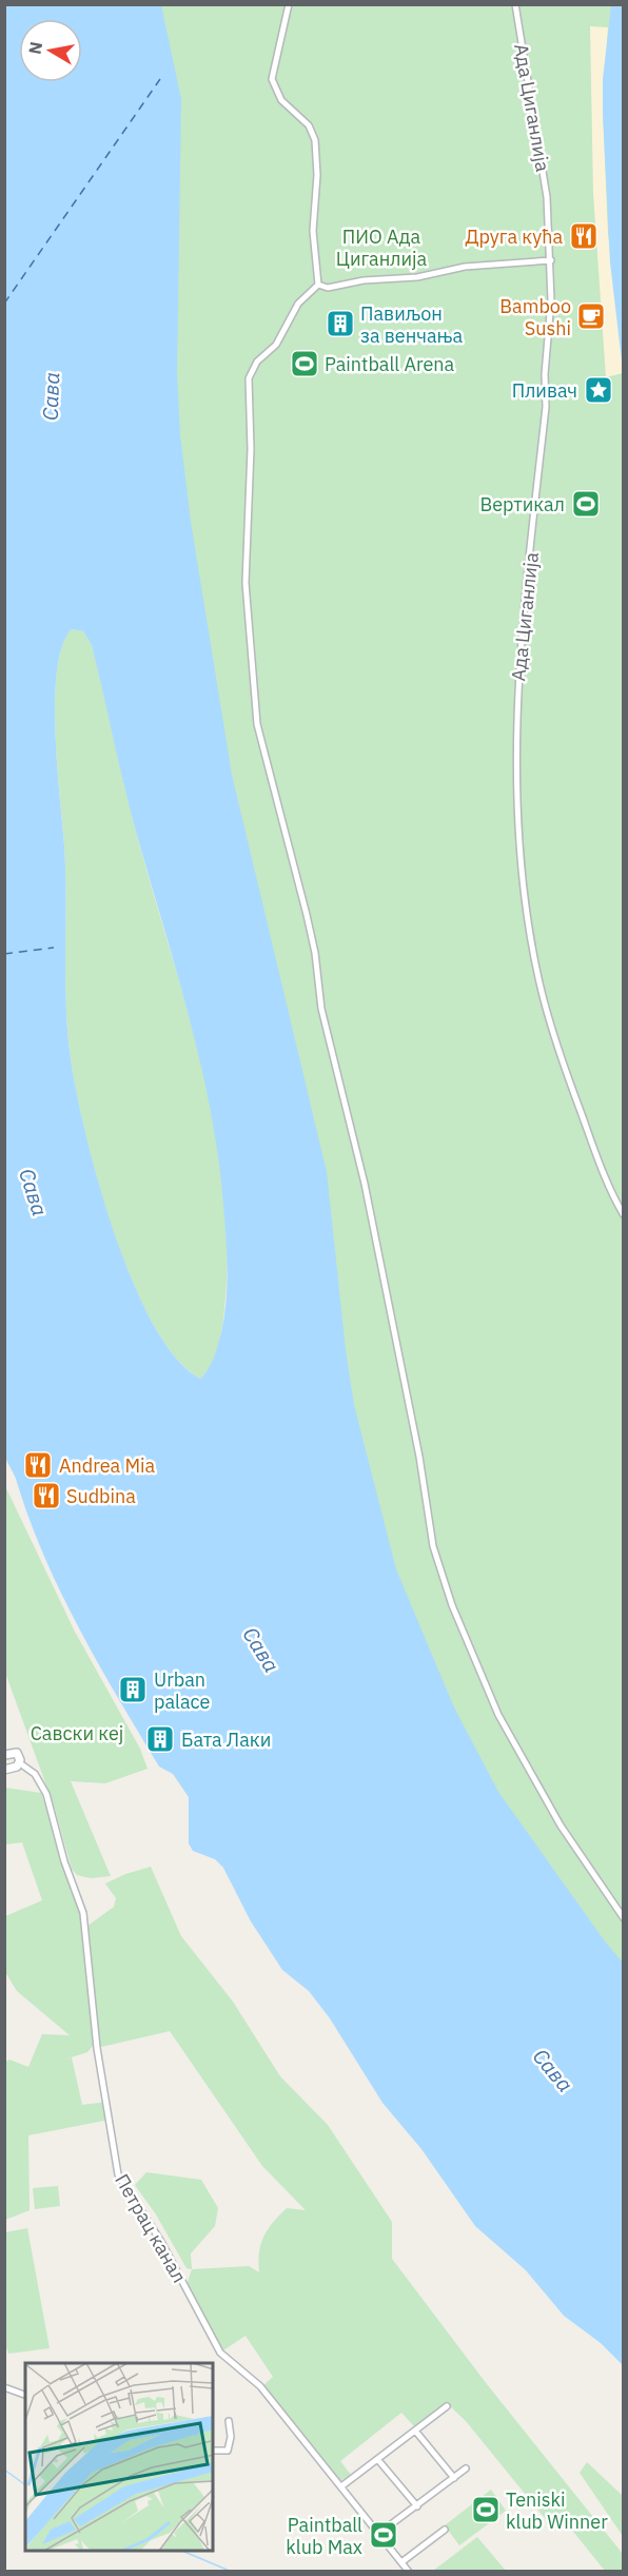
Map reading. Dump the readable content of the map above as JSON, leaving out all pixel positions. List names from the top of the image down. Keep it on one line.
{"streets":{"street":["Ада Циганлија","Петрац канал"]},"water":["Сава"],"parks":["ПИО Ада Циганлија","Савски кеј"],"places":{"restaurant":["Друга кућа","Andrea Mia","Sudbina"],"cafe":["Bamboo Sushi"],"building":["Павиљон за венчања","Urban palace","Бата Лаки"],"sports":["Paintball Arena","Вертикал","Teniski klub Winner","Paintball klub Max"],"place":["Пливач"]},"north":"left"}
